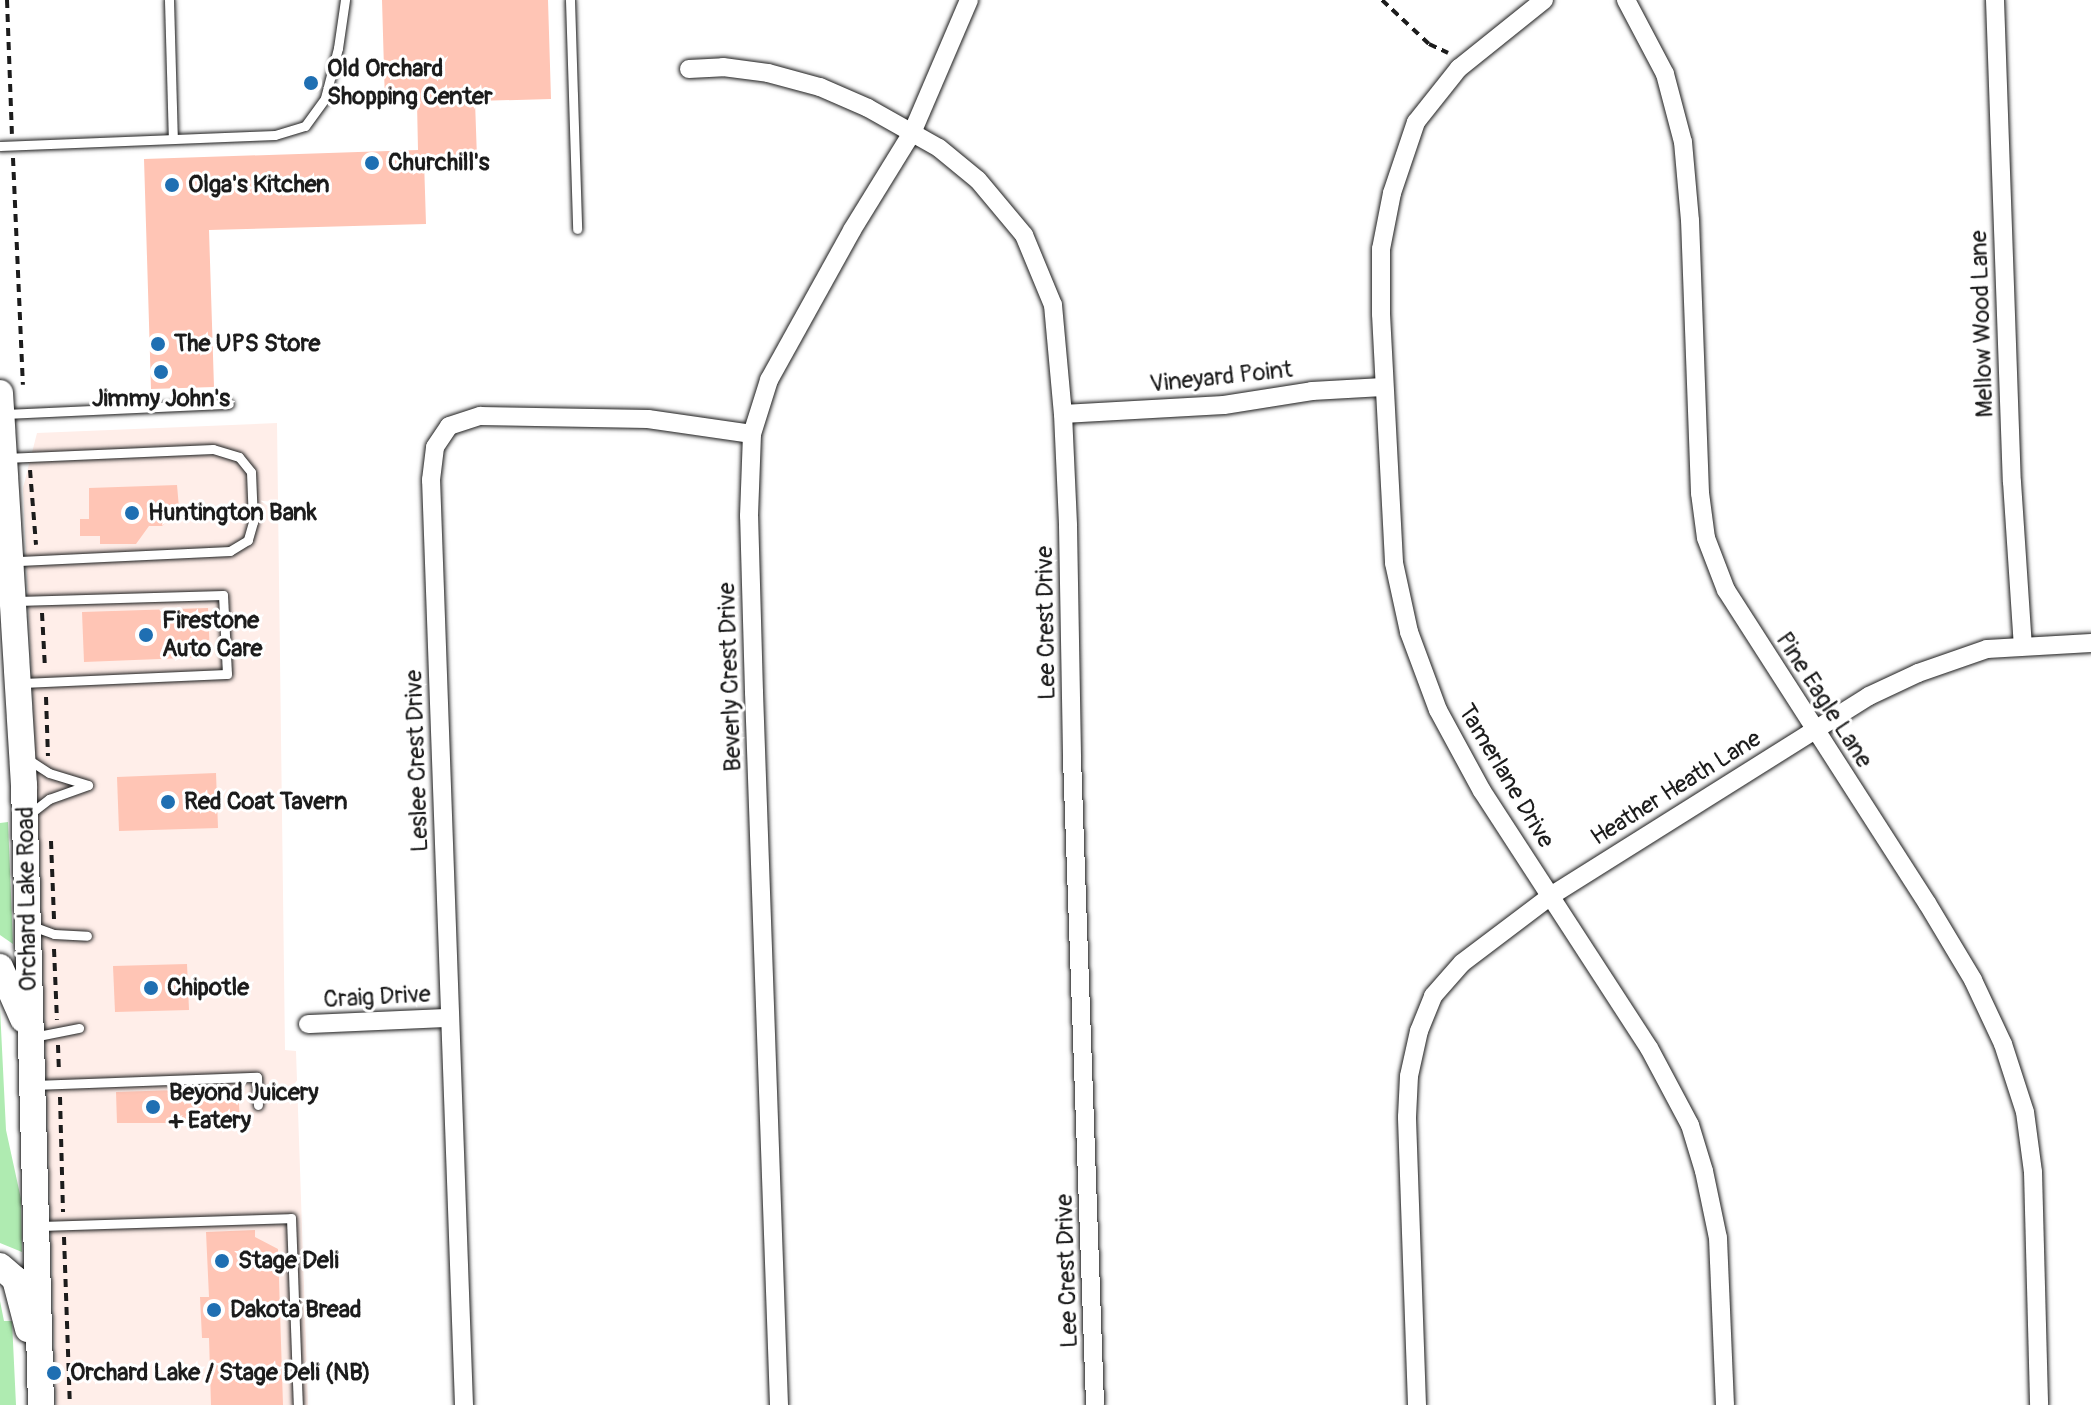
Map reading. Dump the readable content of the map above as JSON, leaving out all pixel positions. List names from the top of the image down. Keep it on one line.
{"streets":{"main road":["Orchard Lake Road"],"street":["Mellow Wood Lane","Vineyard Point","Lee Crest Drive","Beverly Crest Drive","Pine Eagle Lane","Leslee Crest Drive","Tamerlane Drive","Heather Heath Lane","Craig Drive"]},"crossings":[["Mellow Wood Lane","Heather Heath Lane"],["Vineyard Point","Lee Crest Drive"],["Vineyard Point","Tamerlane Drive"],["Lee Crest Drive","Beverly Crest Drive"],["Beverly Crest Drive","Leslee Crest Drive"],["Pine Eagle Lane","Heather Heath Lane"],["Leslee Crest Drive","Craig Drive"],["Tamerlane Drive","Heather Heath Lane"]],"places":["Old Orchard Shopping Center","Churchill's","Olga's Kitchen","The UPS Store","Jimmy John's","Huntington Bank","Firestone Auto Care","Red Coat Tavern","Chipotle","Beyond Juicery + Eatery","Stage Deli","Dakota Bread","Orchard Lake / Stage Deli (NB)"]}
